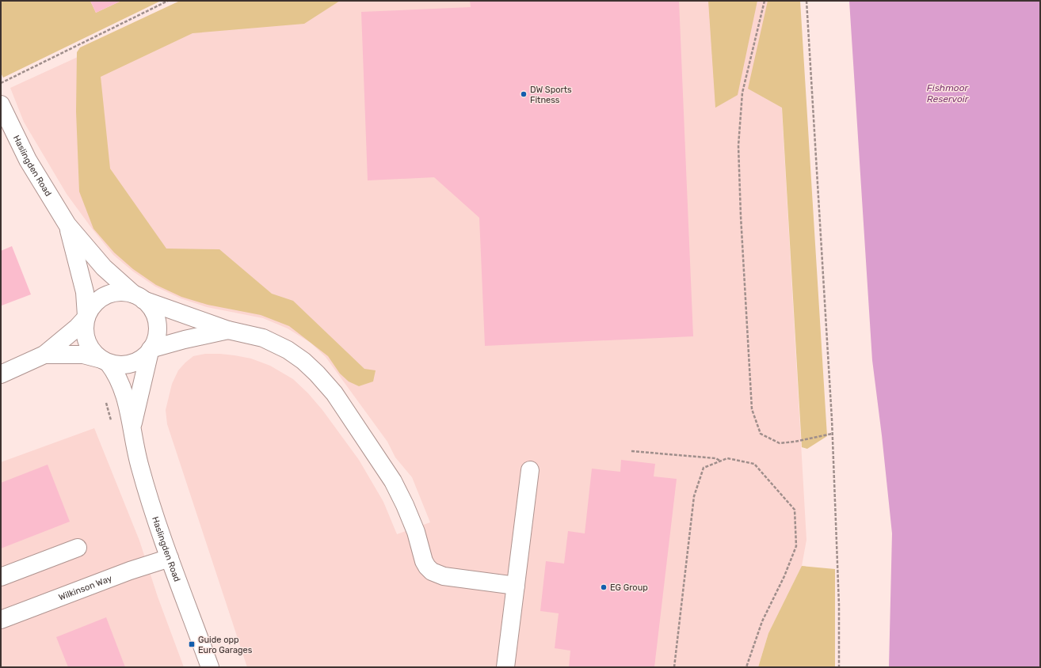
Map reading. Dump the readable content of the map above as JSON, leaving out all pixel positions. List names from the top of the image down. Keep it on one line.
{"streets":{"main road":["Haslingden Road","Wilkinson Way"]},"crossings":[["Haslingden Road","Wilkinson Way"]],"water":["Fishmoor Reservoir"],"places":{"other":["DW Sports Fitness","EG Group"],"transit":["Guide opp Euro Garages"]}}
